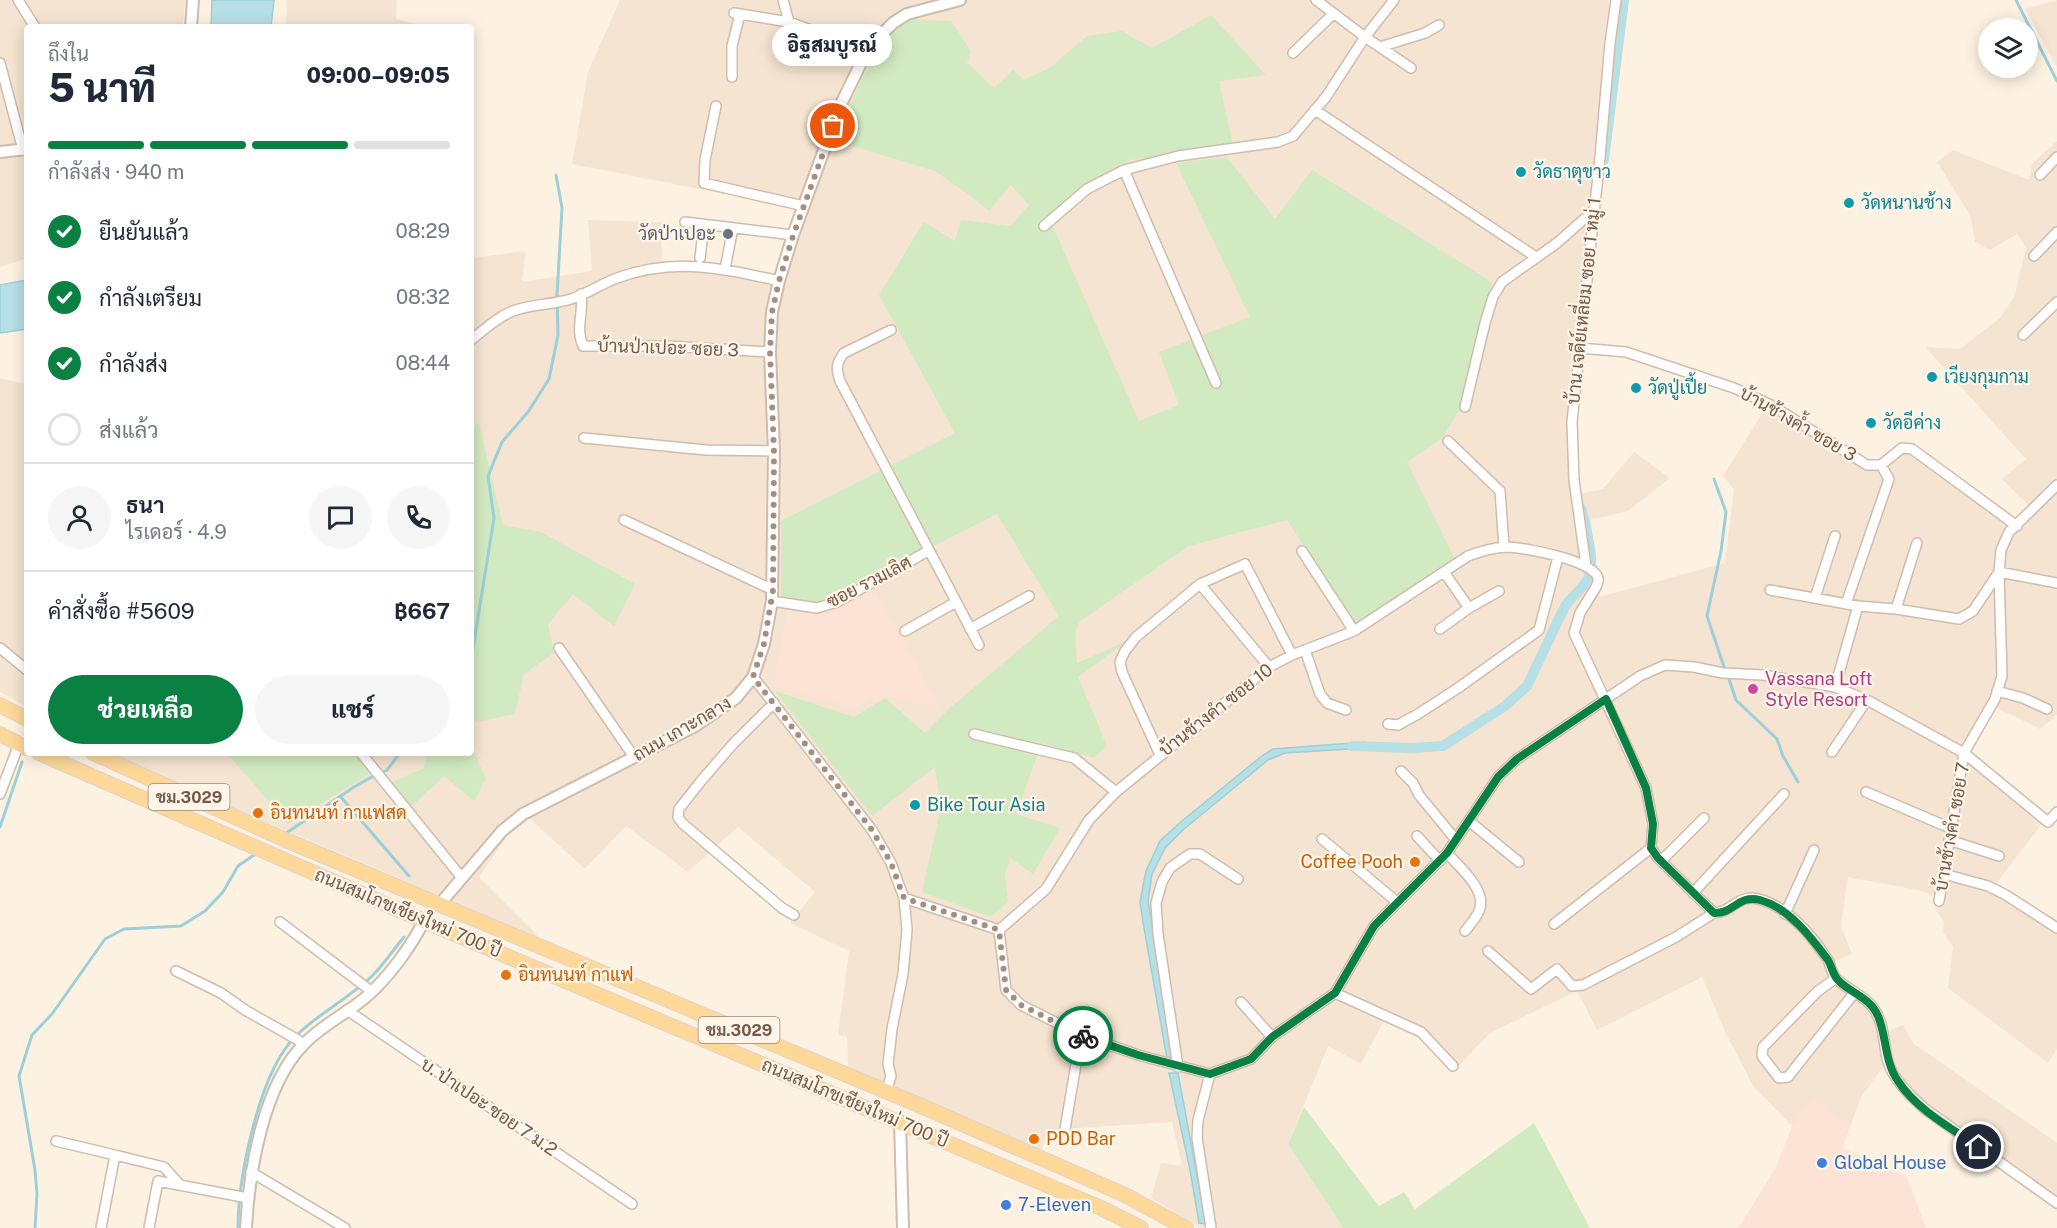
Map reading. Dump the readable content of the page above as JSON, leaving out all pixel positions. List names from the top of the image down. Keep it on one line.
{"streets":{"main road":["ชม.3029","ถนนสมโภชเชียงใหม่ 700 ปี"],"street":["บ้าน เจดีย์เหลี่ยม ซอย 1 หมู่ 1","บ้านป่าเปอะ ซอย 3","บ้านช้างค้ำ ซอย 3","ซอย รวมเลิศ","บ้านช้างคำ ซอย 10","ถนน เกาะกลาง","บ้านช้างคำ ซอย 7","บ. ป่าเปอะ ซอย 7 ม.2"]},"crossings":[["บ้าน เจดีย์เหลี่ยม ซอย 1 หมู่ 1","บ้านช้างค้ำ ซอย 3"],["บ้าน เจดีย์เหลี่ยม ซอย 1 หมู่ 1","บ้านช้างคำ ซอย 10"],["บ้านป่าเปอะ ซอย 3","ถนน เกาะกลาง"],["ซอย รวมเลิศ","ถนน เกาะกลาง"],["ถนน เกาะกลาง","ถนนสมโภชเชียงใหม่ 700 ปี"]],"places":["อิฐสมบูรณ์","วัดธาตุขาว","วัดหนานช้าง","วัดป่าเปอะ","เวียงกุมกาม","วัดปู่เปี้ย","วัดอีค่าง","Vassana Loft Style Resort","Bike Tour Asia","อินทนนท์ กาแฟสด","Coffee Pooh","อินทนนท์ กาแฟ","PDD Bar","Global House","7-Eleven"],"page":{"bubble":"อิฐสมบูรณ์","heading":["5 นาที","ถึงใน","09:00–09:05"],"panel":["ธนา","ไรเดอร์ · 4.9","คำสั่งซื้อ #5609","฿667"],"bar":"กำลังส่ง · 940 m","list":[["ยืนยันแล้ว","08:29"],["กำลังเตรียม","08:32"],["กำลังส่ง","08:44"],"ส่งแล้ว"],"buttons":["ช่วยเหลือ","แชร์"]}}
